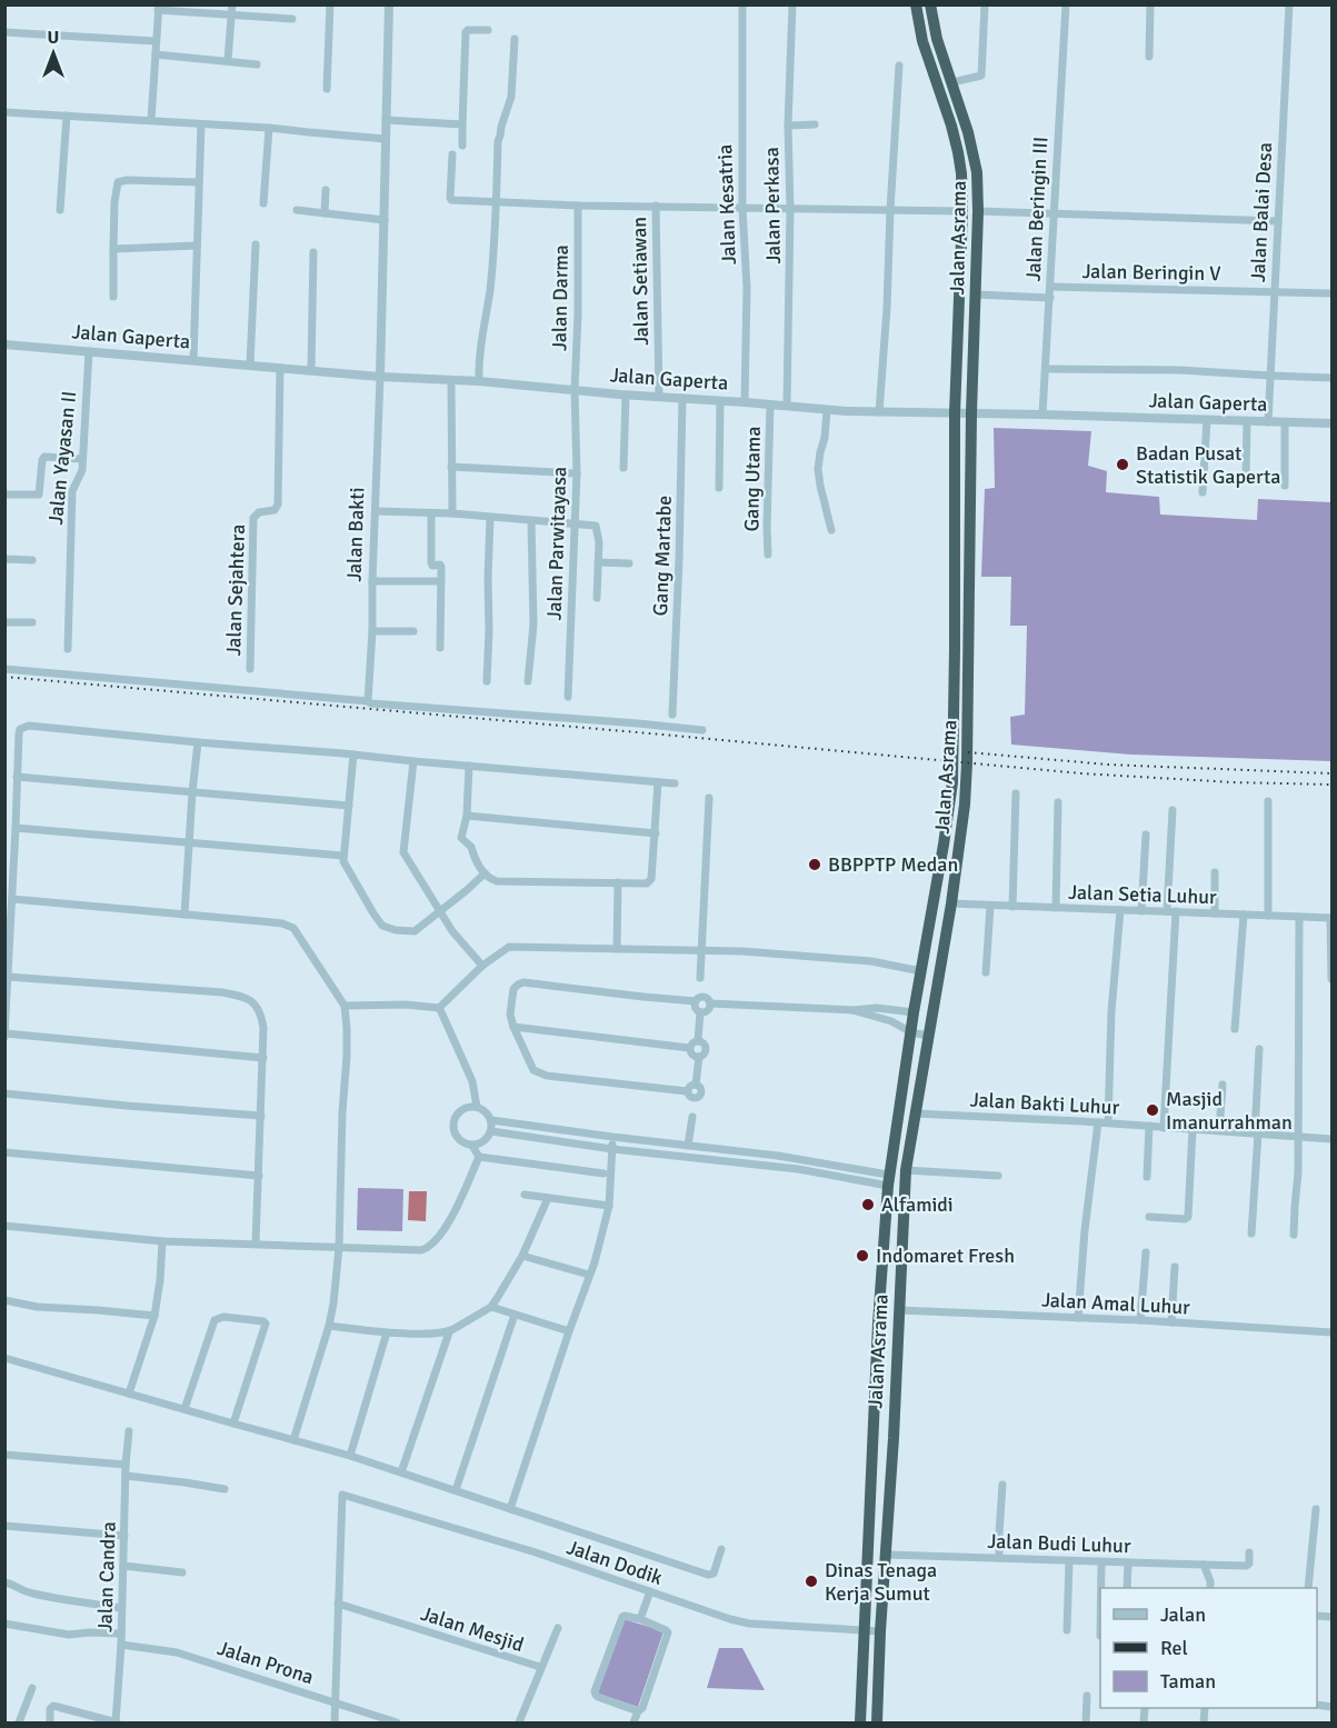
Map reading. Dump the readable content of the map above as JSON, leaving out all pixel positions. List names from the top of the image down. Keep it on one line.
{"streets":{"highway":["Jalan Asrama"],"street":["Jalan Kesatria","Jalan Perkasa","Jalan Beringin III","Jalan Balai Desa","Jalan Beringin V","Jalan Setiawan","Jalan Darma","Jalan Gaperta","Jalan Yayasan II","Gang Utama","Jalan Bakti","Jalan Parwitayasa","Gang Martabe","Jalan Sejahtera","Jalan Setia Luhur","Jalan Bakti Luhur","Jalan Amal Luhur","Jalan Budi Luhur","Jalan Dodik","Jalan Candra","Jalan Mesjid","Jalan Prona"]},"crossings":[["Jalan Kesatria","Jalan Gaperta"],["Jalan Perkasa","Jalan Gaperta"],["Jalan Beringin III","Jalan Beringin V"],["Jalan Beringin III","Jalan Gaperta"],["Jalan Balai Desa","Jalan Beringin V"],["Jalan Balai Desa","Jalan Gaperta"],["Jalan Asrama","Jalan Gaperta"],["Jalan Asrama","Jalan Setia Luhur"],["Jalan Asrama","Jalan Bakti Luhur"],["Jalan Asrama","Jalan Amal Luhur"],["Jalan Asrama","Jalan Budi Luhur"],["Jalan Asrama","Jalan Dodik"],["Jalan Setiawan","Jalan Gaperta"],["Jalan Darma","Jalan Gaperta"],["Jalan Darma","Jalan Parwitayasa"],["Jalan Gaperta","Jalan Yayasan II"],["Jalan Gaperta","Gang Utama"],["Jalan Gaperta","Jalan Bakti"],["Jalan Gaperta","Jalan Parwitayasa"],["Jalan Gaperta","Gang Martabe"],["Jalan Gaperta","Jalan Sejahtera"],["Jalan Dodik","Jalan Mesjid"],["Jalan Candra","Jalan Prona"]],"places":["Badan Pusat Statistik Gaperta","BBPPTP Medan","Masjid Imanurrahman","Alfamidi","Indomaret Fresh","Dinas Tenaga Kerja Sumut"],"legend":["Jalan","Rel","Taman"],"north":"top"}
